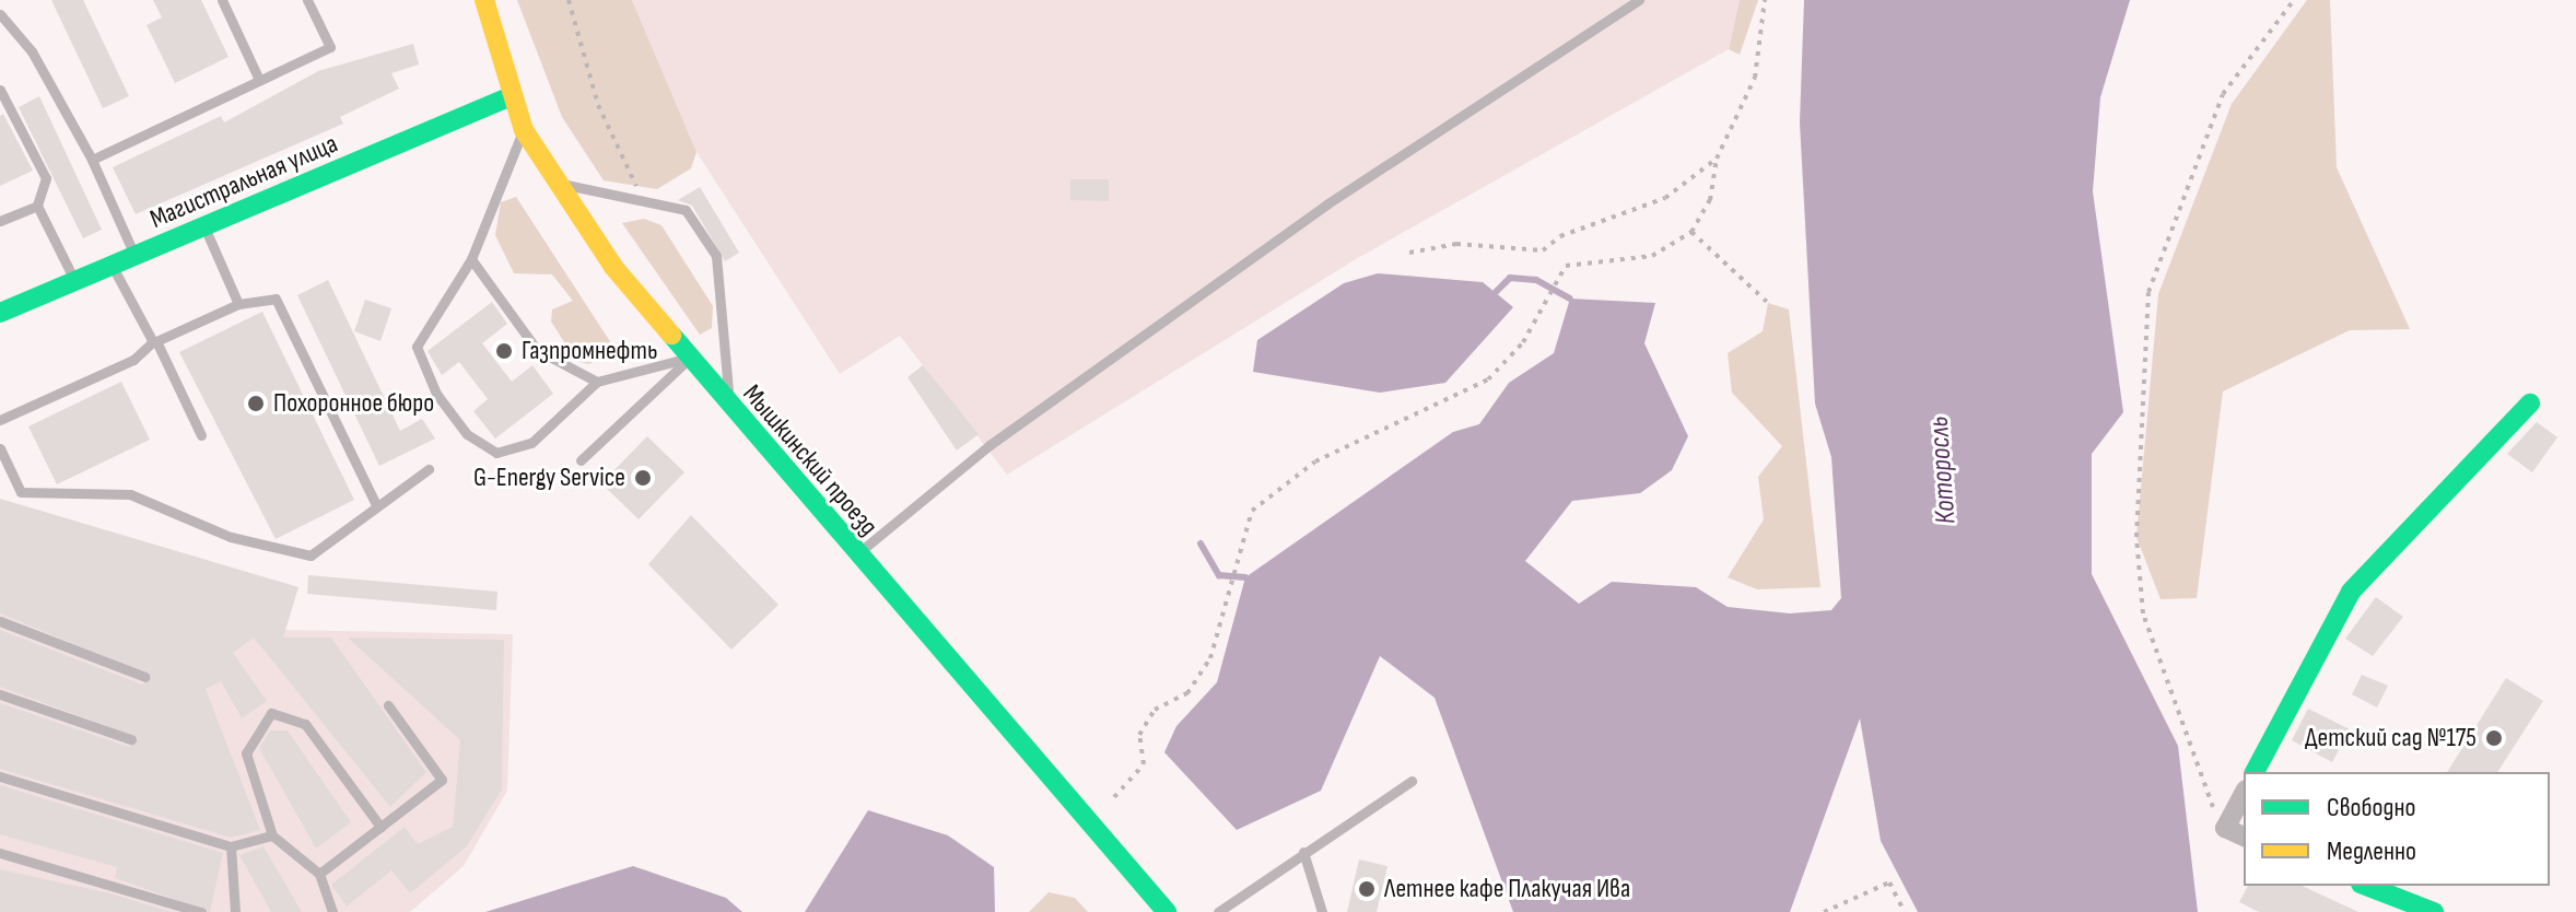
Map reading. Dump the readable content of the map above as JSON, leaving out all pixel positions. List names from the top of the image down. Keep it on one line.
{"streets":{"main road":["Магистральная улица","Мышкинский проезд"]},"crossings":[["Магистральная улица","Мышкинский проезд"]],"water":["Которосль"],"places":["Газпромнефть","Похоронное бюро","G-Energy Service","Детский сад №175","Летнее кафе Плакучая Ива"],"legend":["Свободно","Медленно"]}
